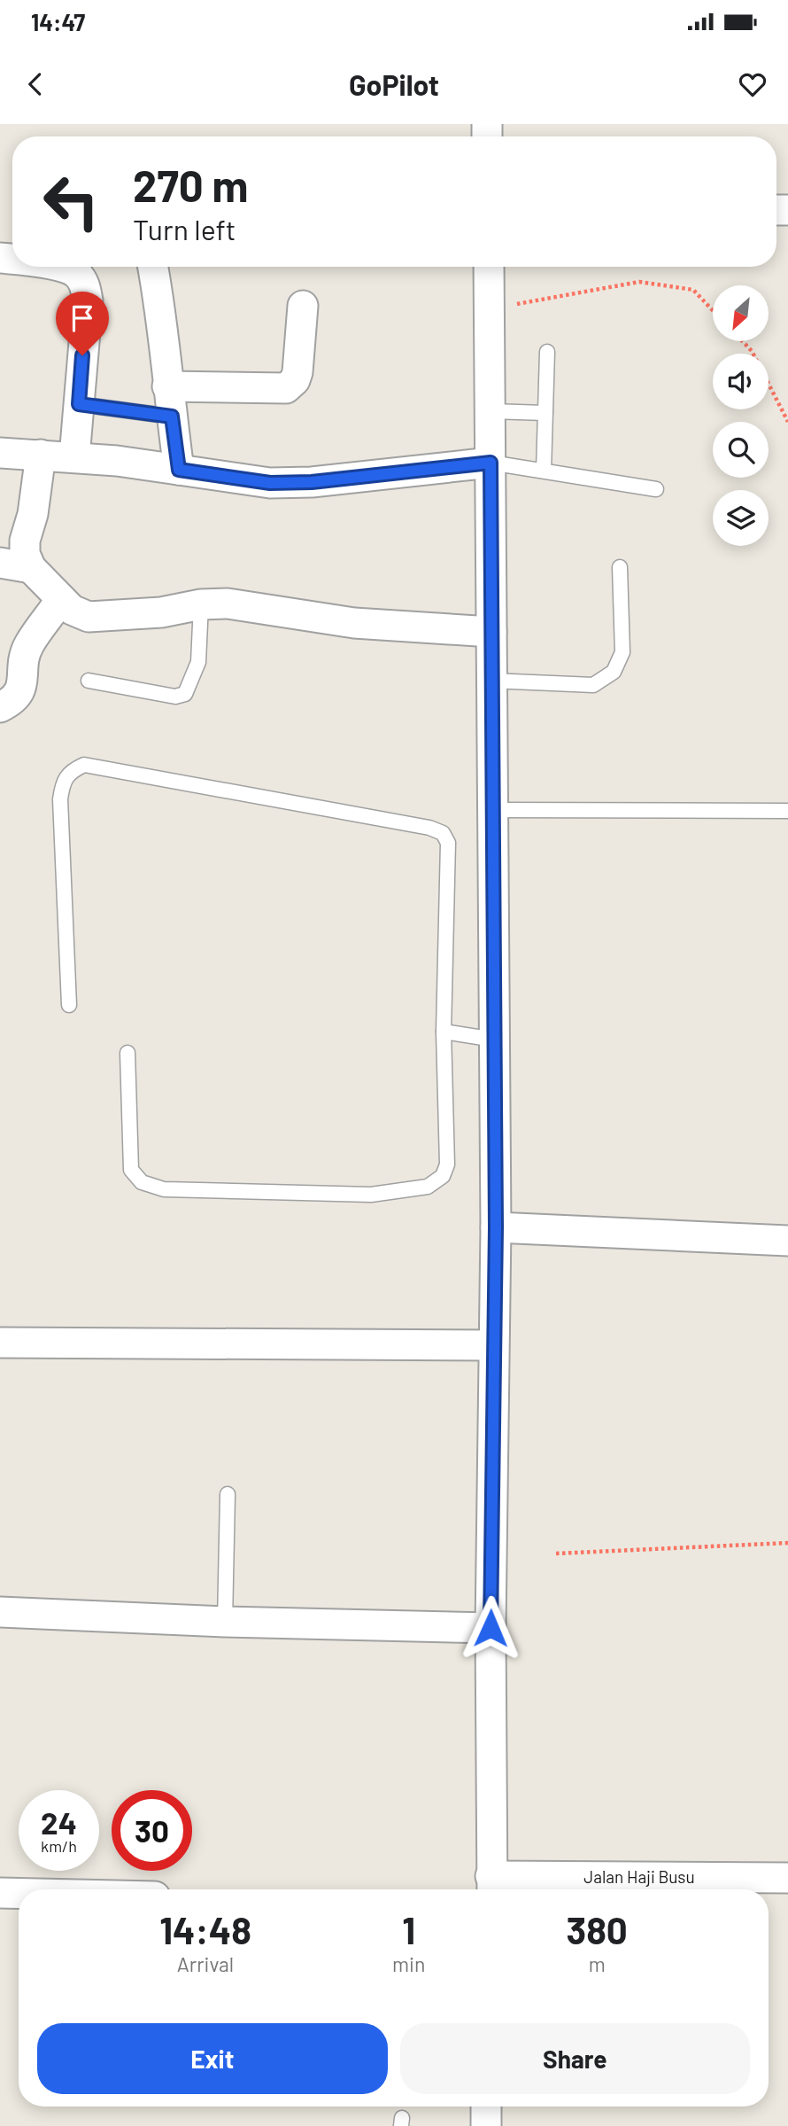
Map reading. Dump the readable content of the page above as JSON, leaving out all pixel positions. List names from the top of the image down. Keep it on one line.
{"streets":{"street":["Jalan Haji Busu"]},"north":"bottom left","page":{"status":"14:47","header":"GoPilot","turn":["270 m","Turn left"],"speed":"24 km/h","limit":"30","eta":["14:48","Arrival","1","min","380","m"],"buttons":["Exit","Share"]}}
